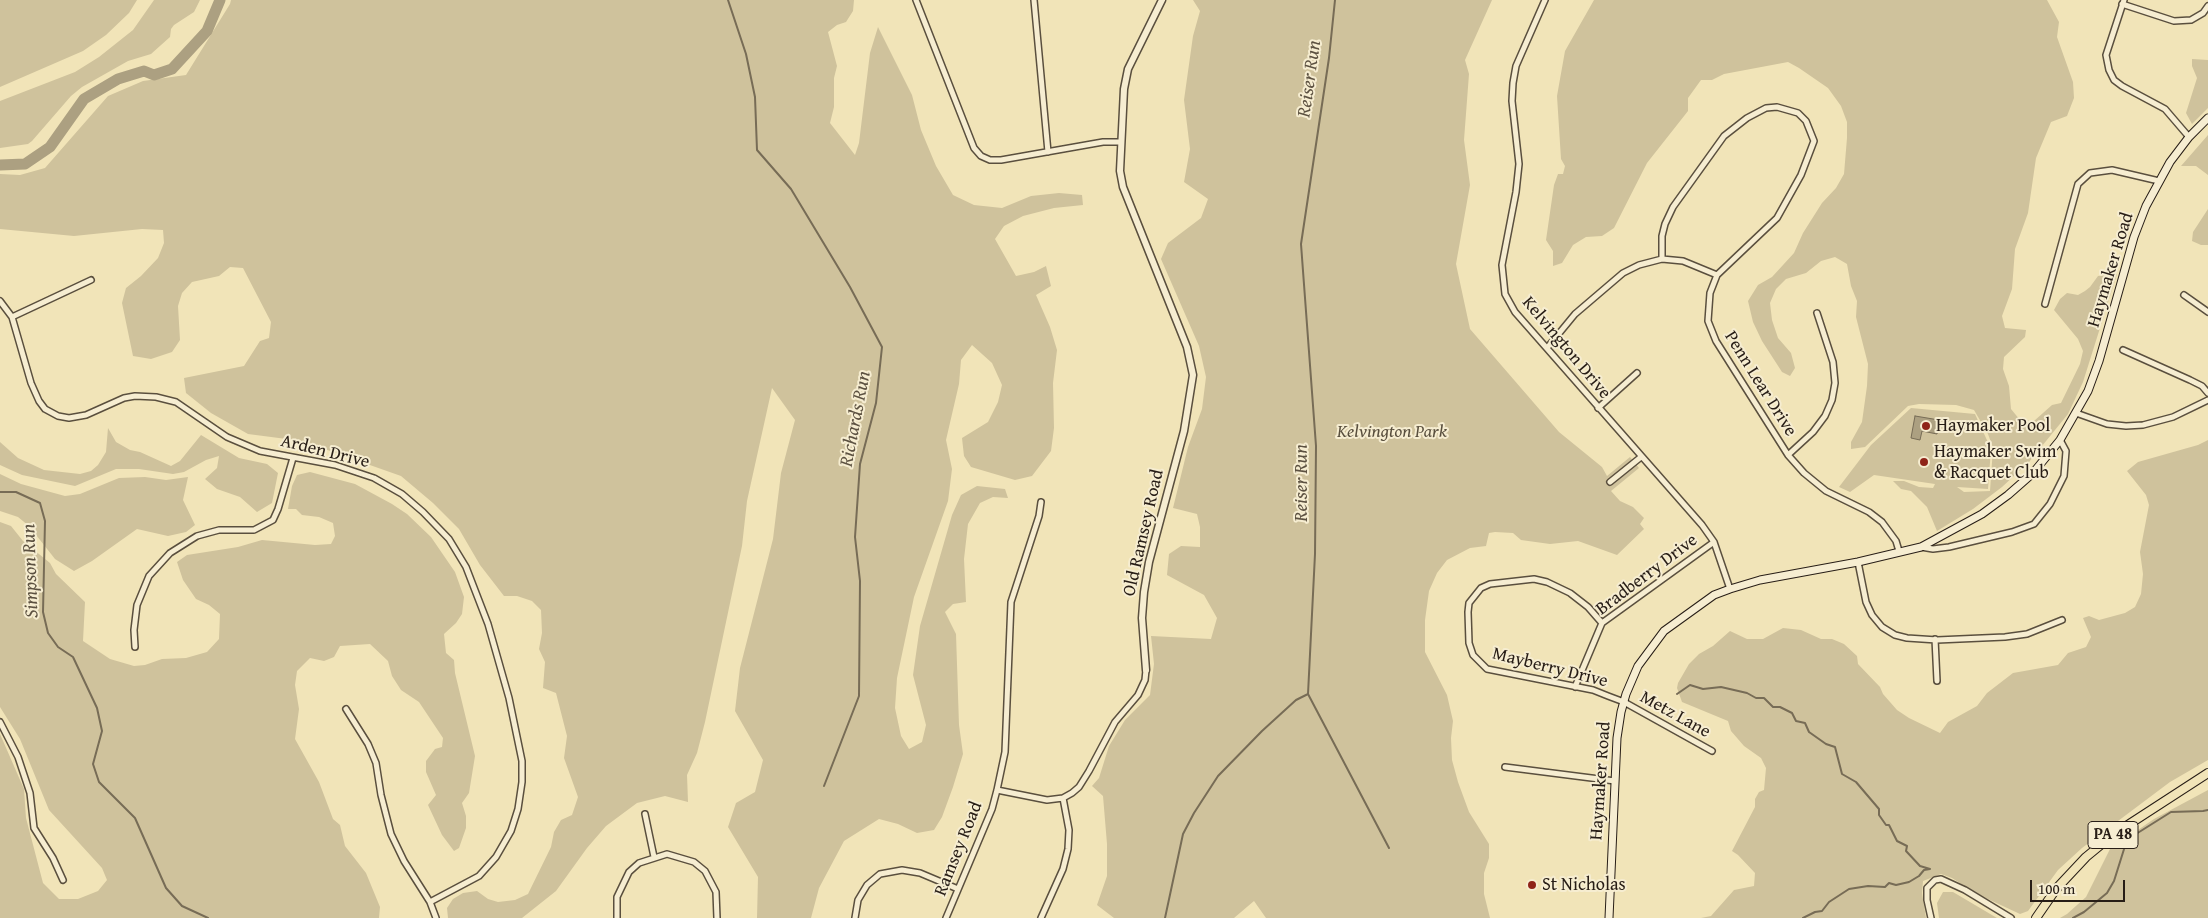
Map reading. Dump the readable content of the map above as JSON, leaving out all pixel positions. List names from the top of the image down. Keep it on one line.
{"streets":{"main road":["Haymaker Road","PA 48"],"street":["Kelvington Drive","Penn Lear Drive","Arden Drive","Old Ramsey Road","Bradberry Drive","Mayberry Drive","Metz Lane","Ramsey Road"]},"crossings":[["Haymaker Road","Kelvington Drive"],["Haymaker Road","Penn Lear Drive"],["Haymaker Road","Mayberry Drive"],["Haymaker Road","Metz Lane"],["Kelvington Drive","Bradberry Drive"],["Bradberry Drive","Mayberry Drive"],["Mayberry Drive","Metz Lane"]],"water":["Reiser Run","Richards Run","Simpson Run"],"parks":["Kelvington Park"],"places":["Haymaker Pool","Haymaker Swim & Racquet Club","St Nicholas"],"scale_bar":"100 m"}
